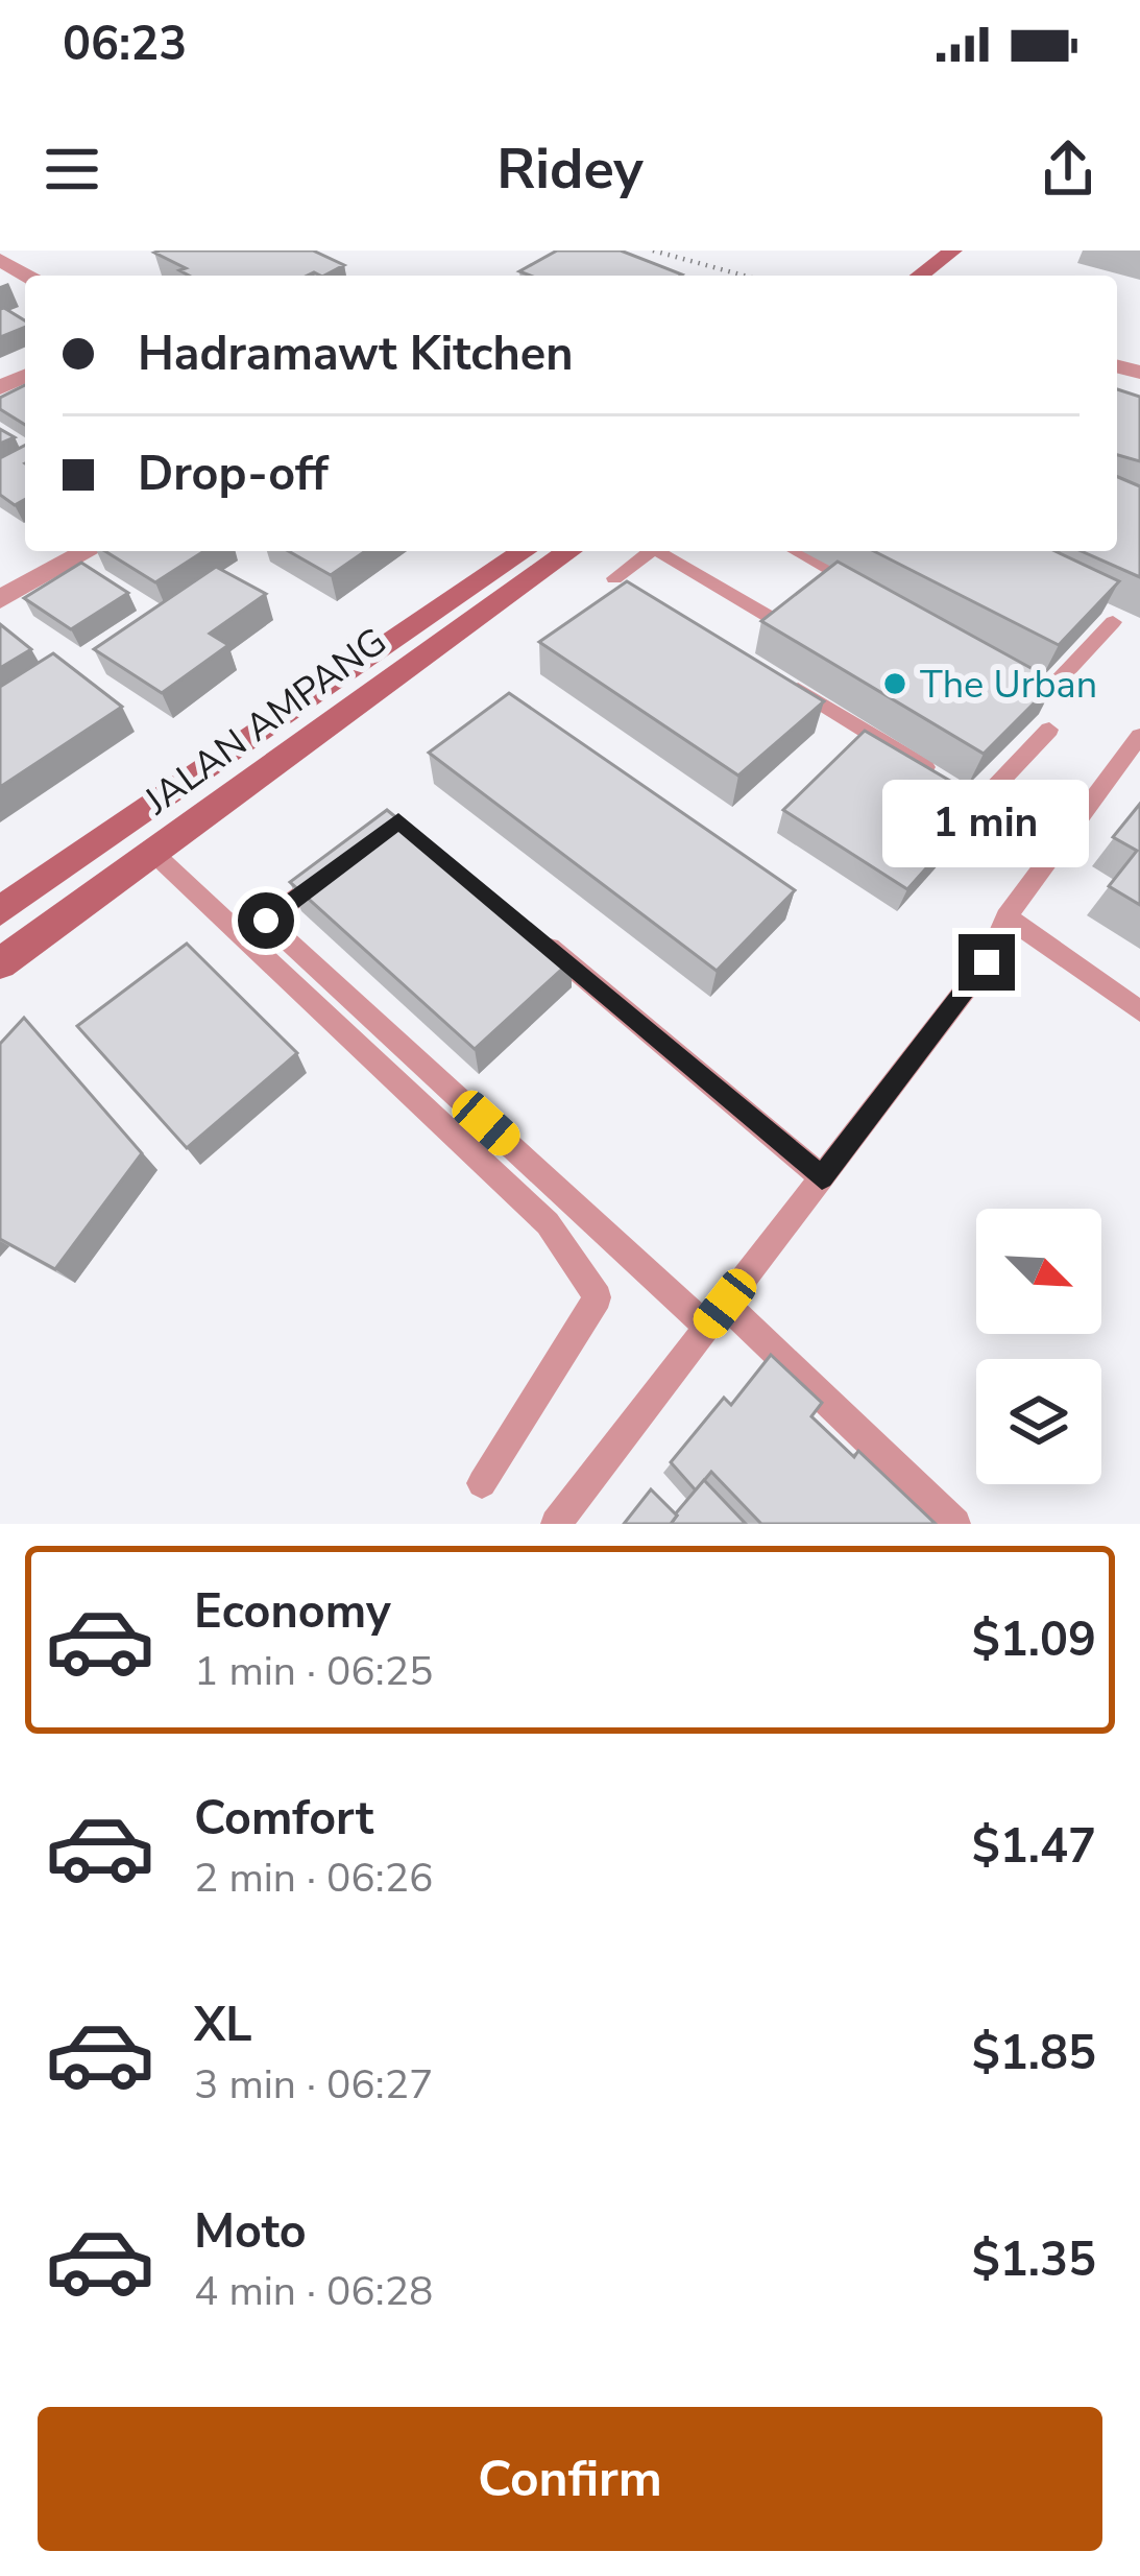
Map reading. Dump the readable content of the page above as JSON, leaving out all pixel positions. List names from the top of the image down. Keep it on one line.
{"streets":{"main road":["JALAN AMPANG"]},"places":["The Urban"],"north":"bottom right","page":{"status":"06:23","header":"Ridey","banner":["Hadramawt Kitchen","Drop-off"],"bubble":"1 min","list":[{"name":"Economy","note":"1 min · 06:25","value":"$1.09"},{"name":"Comfort","note":"2 min · 06:26","value":"$1.47"},{"name":"XL","note":"3 min · 06:27","value":"$1.85"},{"name":"Moto","note":"4 min · 06:28","value":"$1.35"}],"buttons":"Confirm"}}
